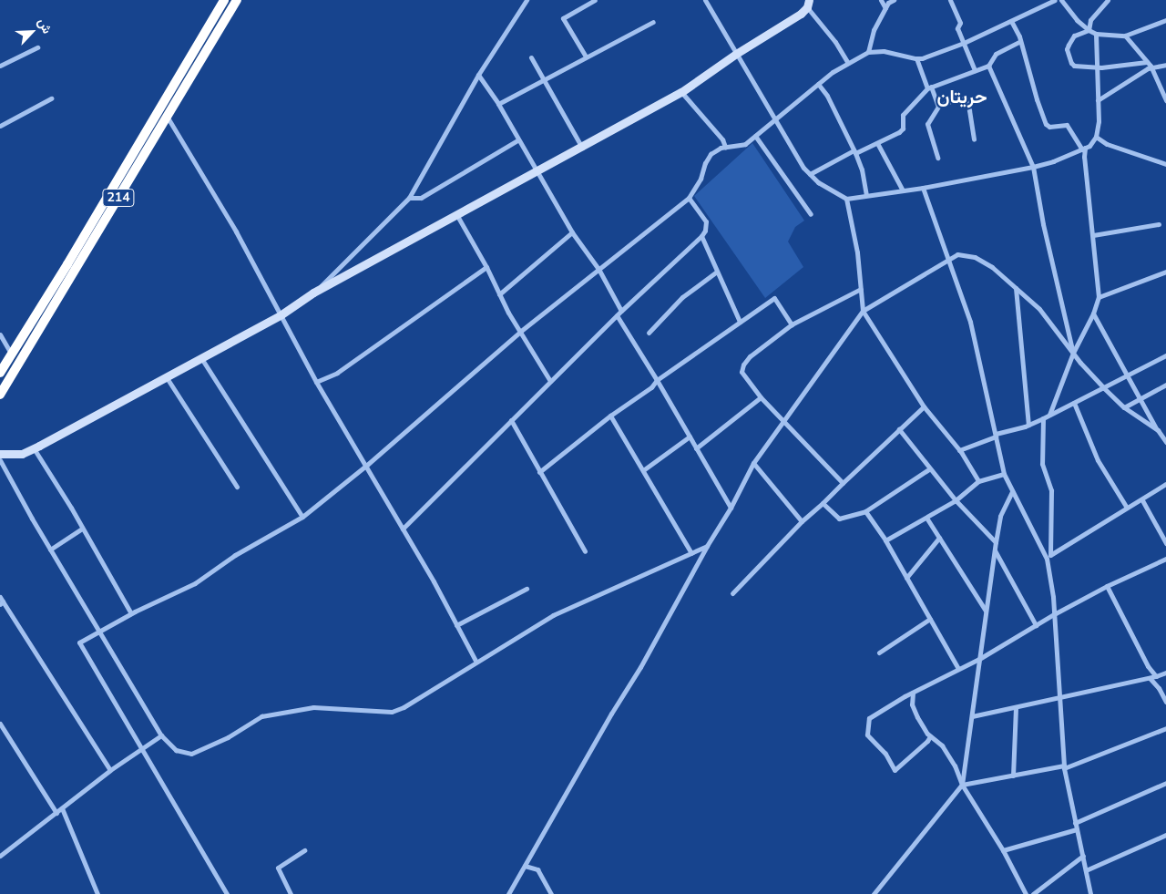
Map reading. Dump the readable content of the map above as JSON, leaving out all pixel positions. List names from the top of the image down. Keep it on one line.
{"streets":{"highway":["214"]},"districts":["حريتان"],"north":"top right"}
